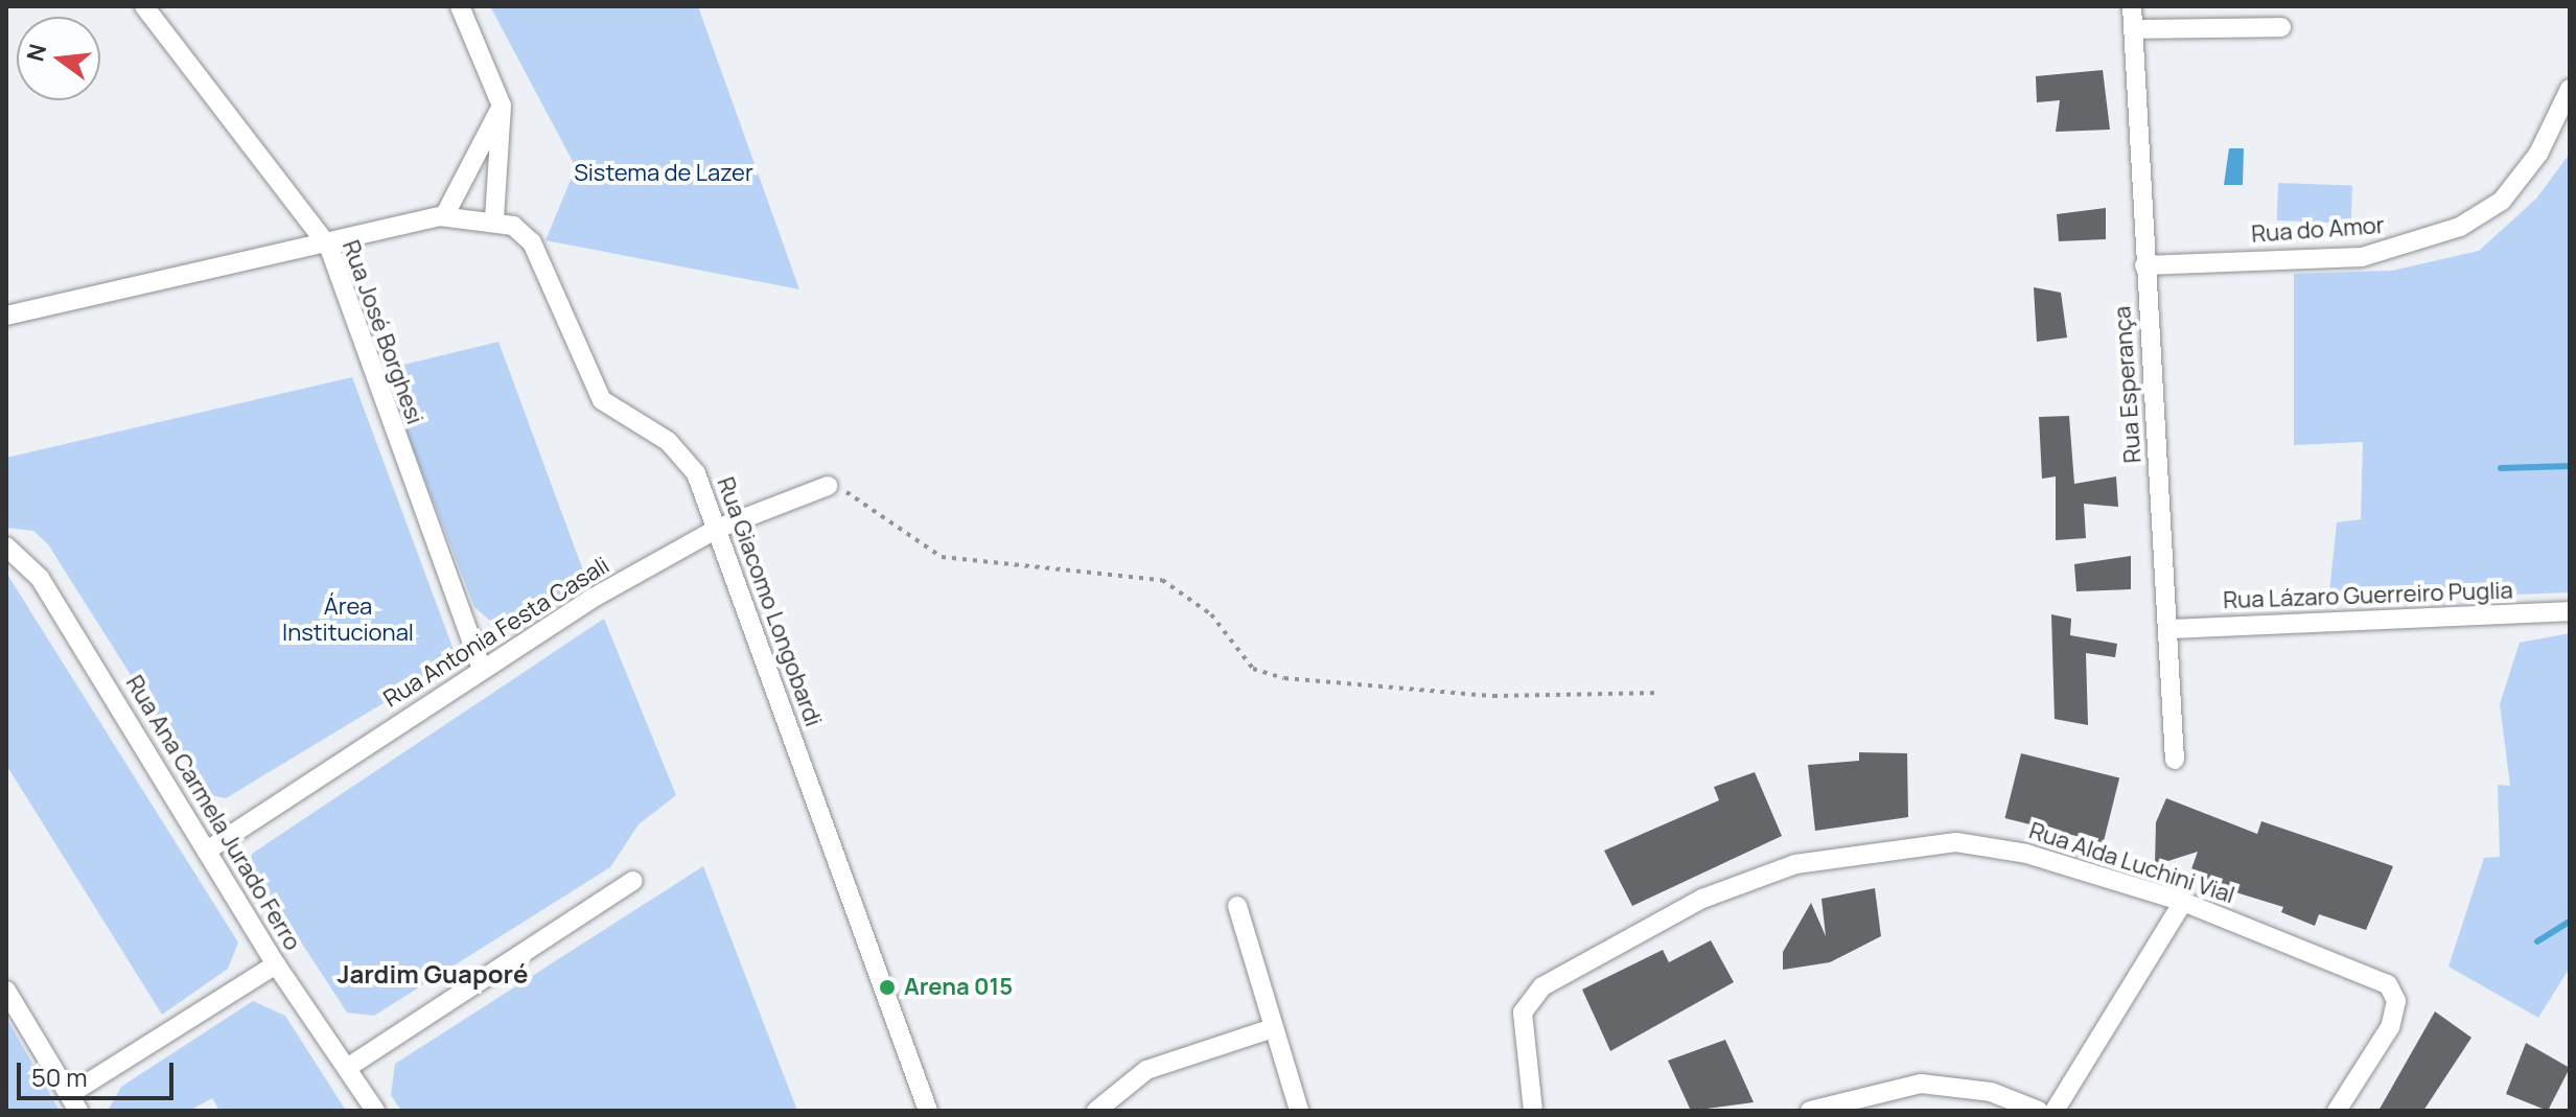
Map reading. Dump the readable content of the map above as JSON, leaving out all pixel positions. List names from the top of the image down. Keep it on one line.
{"streets":{"street":["Rua do Amor","Rua José Borghesi","Rua Esperança","Rua Lázaro Guerreiro Puglia","Rua Giacomo Longobardi","Rua Antonia Festa Casali","Rua Ana Carmela Jurado Ferro","Rua Alda Luchini Vial"]},"crossings":[["Rua do Amor","Rua Esperança"],["Rua José Borghesi","Rua Antonia Festa Casali"],["Rua Esperança","Rua Lázaro Guerreiro Puglia"],["Rua Giacomo Longobardi","Rua Antonia Festa Casali"],["Rua Antonia Festa Casali","Rua Ana Carmela Jurado Ferro"]],"districts":["Jardim Guaporé"],"parks":["Sistema de Lazer","Área Institucional"],"places":["Arena 015"],"scale_bar":"50 m","north":"left"}
